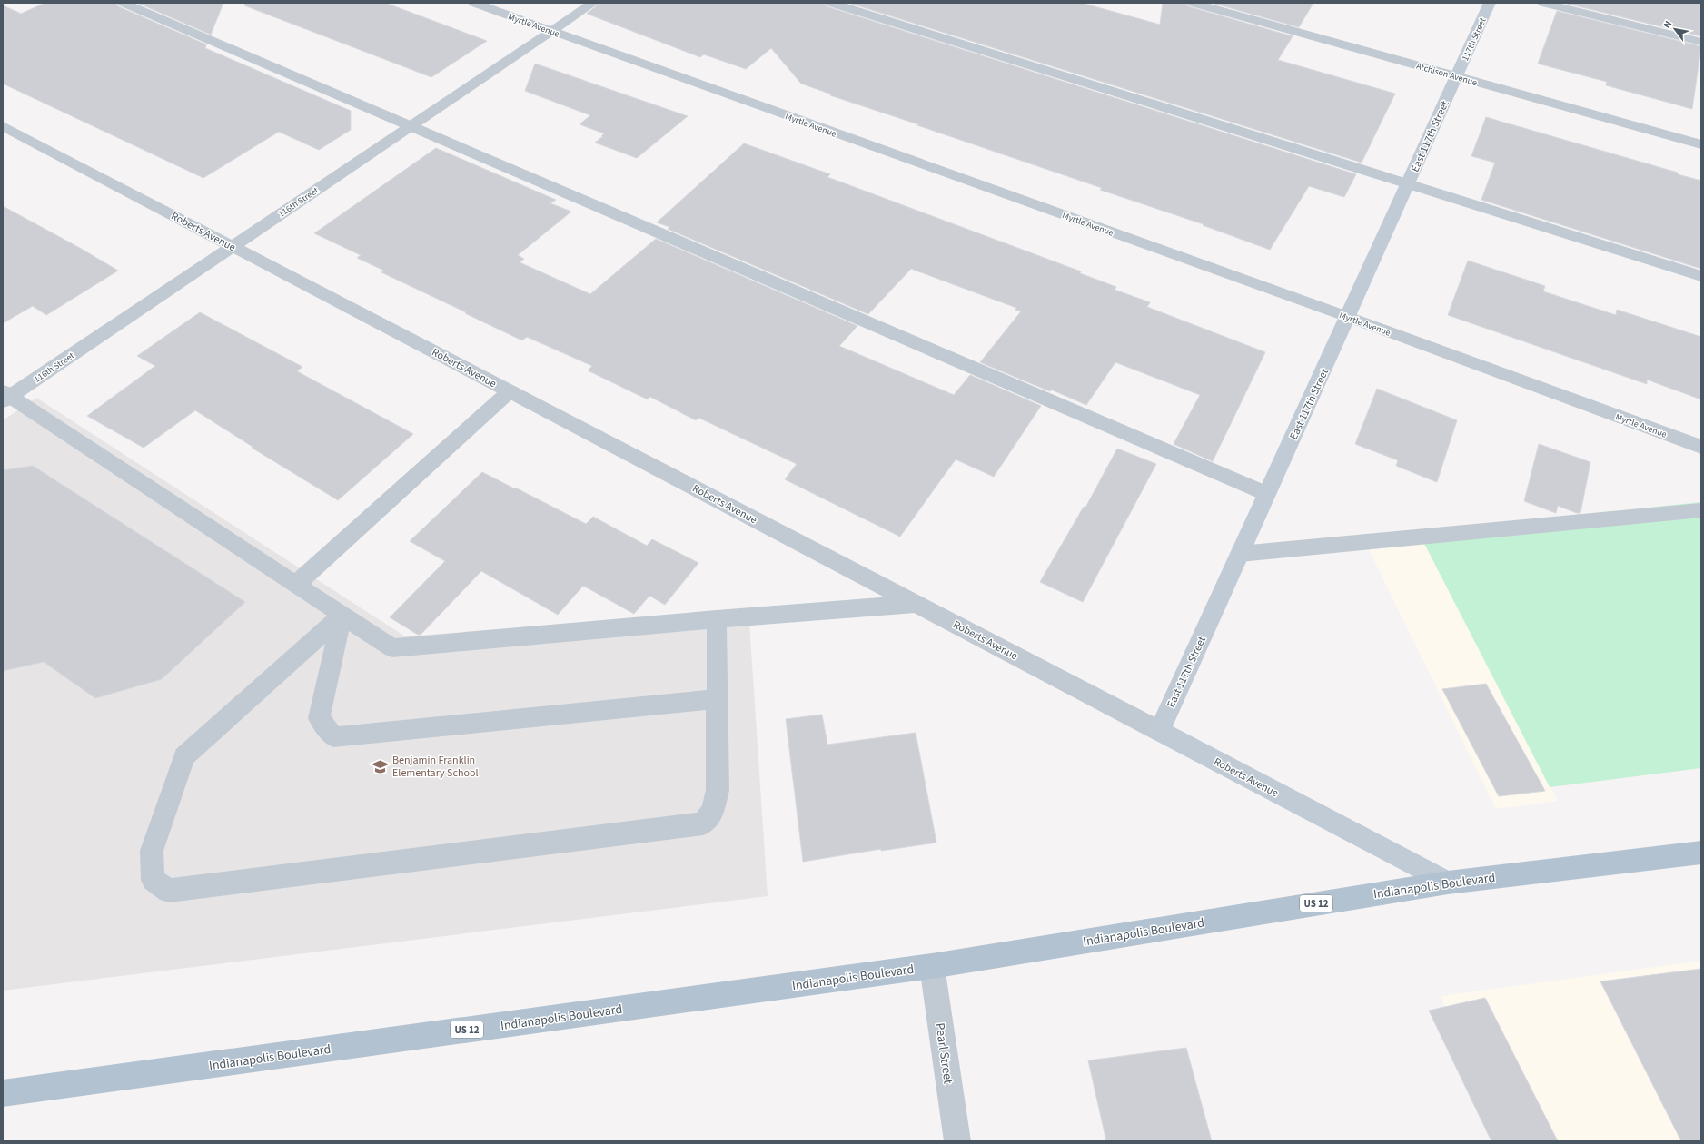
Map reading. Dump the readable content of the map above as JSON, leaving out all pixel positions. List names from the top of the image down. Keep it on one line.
{"streets":{"main road":["Indianapolis Boulevard","US 12"],"street":["Myrtle Avenue","117th Street","Atchison Avenue","East 117th Street","116th Street","Roberts Avenue","Pearl Street"]},"crossings":[["Myrtle Avenue","East 117th Street"],["Myrtle Avenue","116th Street"],["117th Street","Atchison Avenue"],["117th Street","East 117th Street"],["Atchison Avenue","East 117th Street"],["East 117th Street","Roberts Avenue"],["116th Street","Roberts Avenue"],["Roberts Avenue","Indianapolis Boulevard"],["Indianapolis Boulevard","Pearl Street"]],"places":{"school or university":["Benjamin Franklin Elementary School"]},"north":"top left"}
